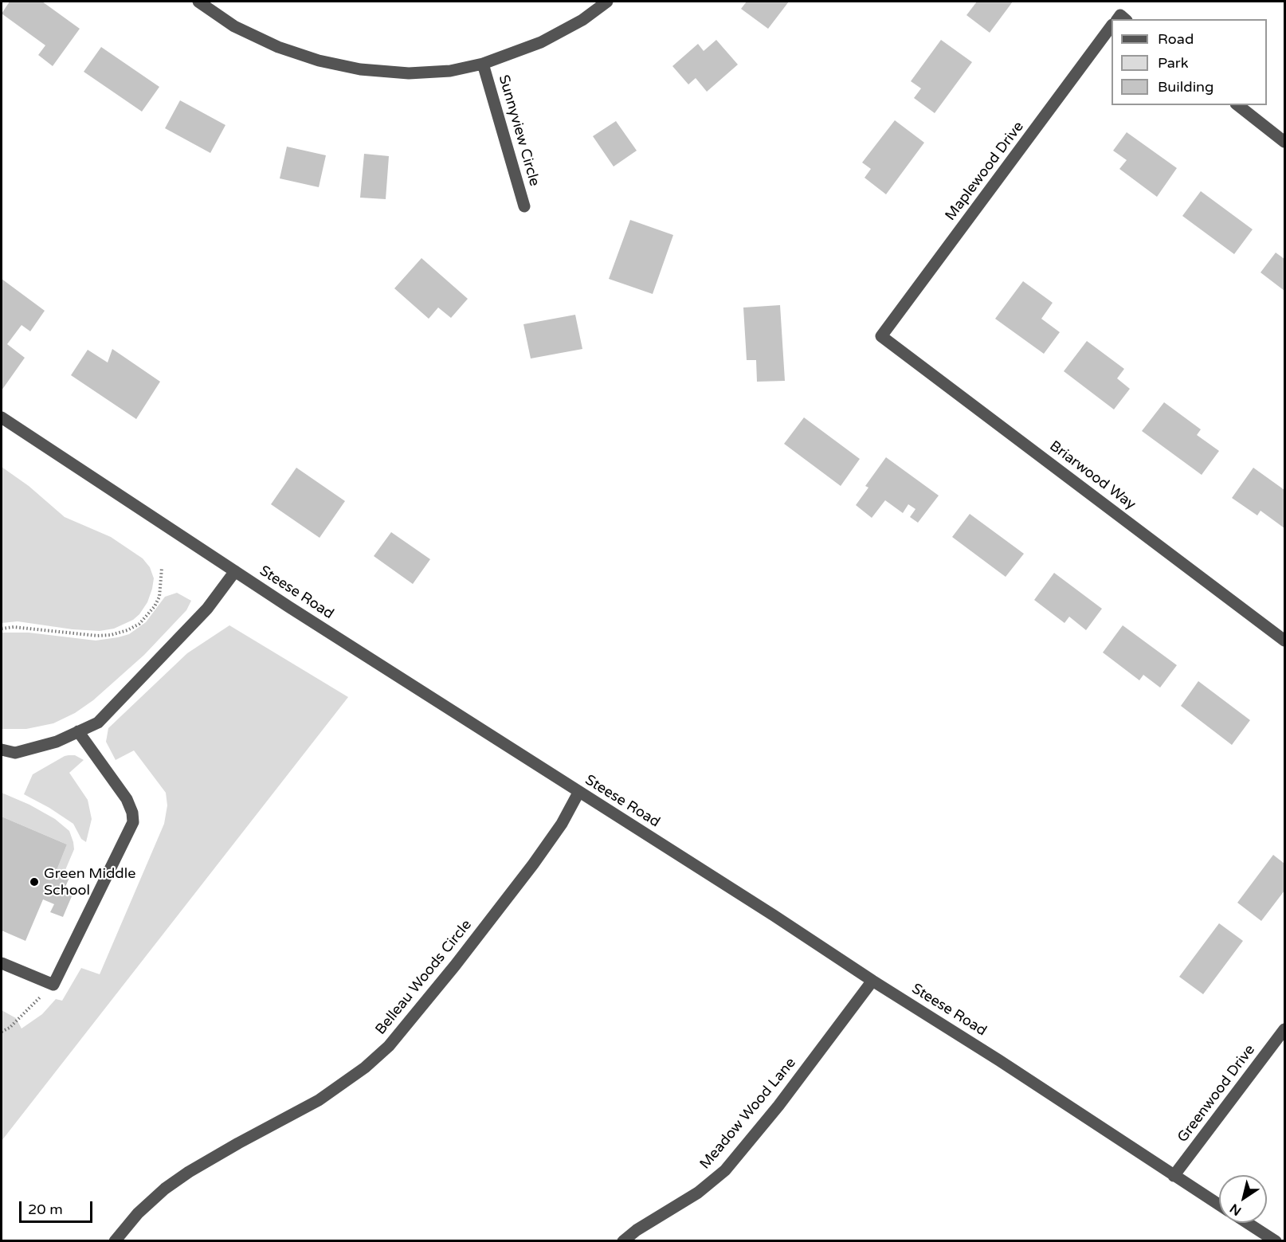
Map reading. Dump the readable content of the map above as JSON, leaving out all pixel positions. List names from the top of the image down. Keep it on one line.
{"streets":{"street":["Sunnyview Circle","Maplewood Drive","Briarwood Way","Steese Road","Belleau Woods Circle","Greenwood Drive","Meadow Wood Lane"]},"crossings":[["Maplewood Drive","Briarwood Way"],["Steese Road","Belleau Woods Circle"],["Steese Road","Greenwood Drive"],["Steese Road","Meadow Wood Lane"]],"places":["Green Middle School"],"legend":["Road","Park","Building"],"scale_bar":"20 m","north":"bottom left"}
